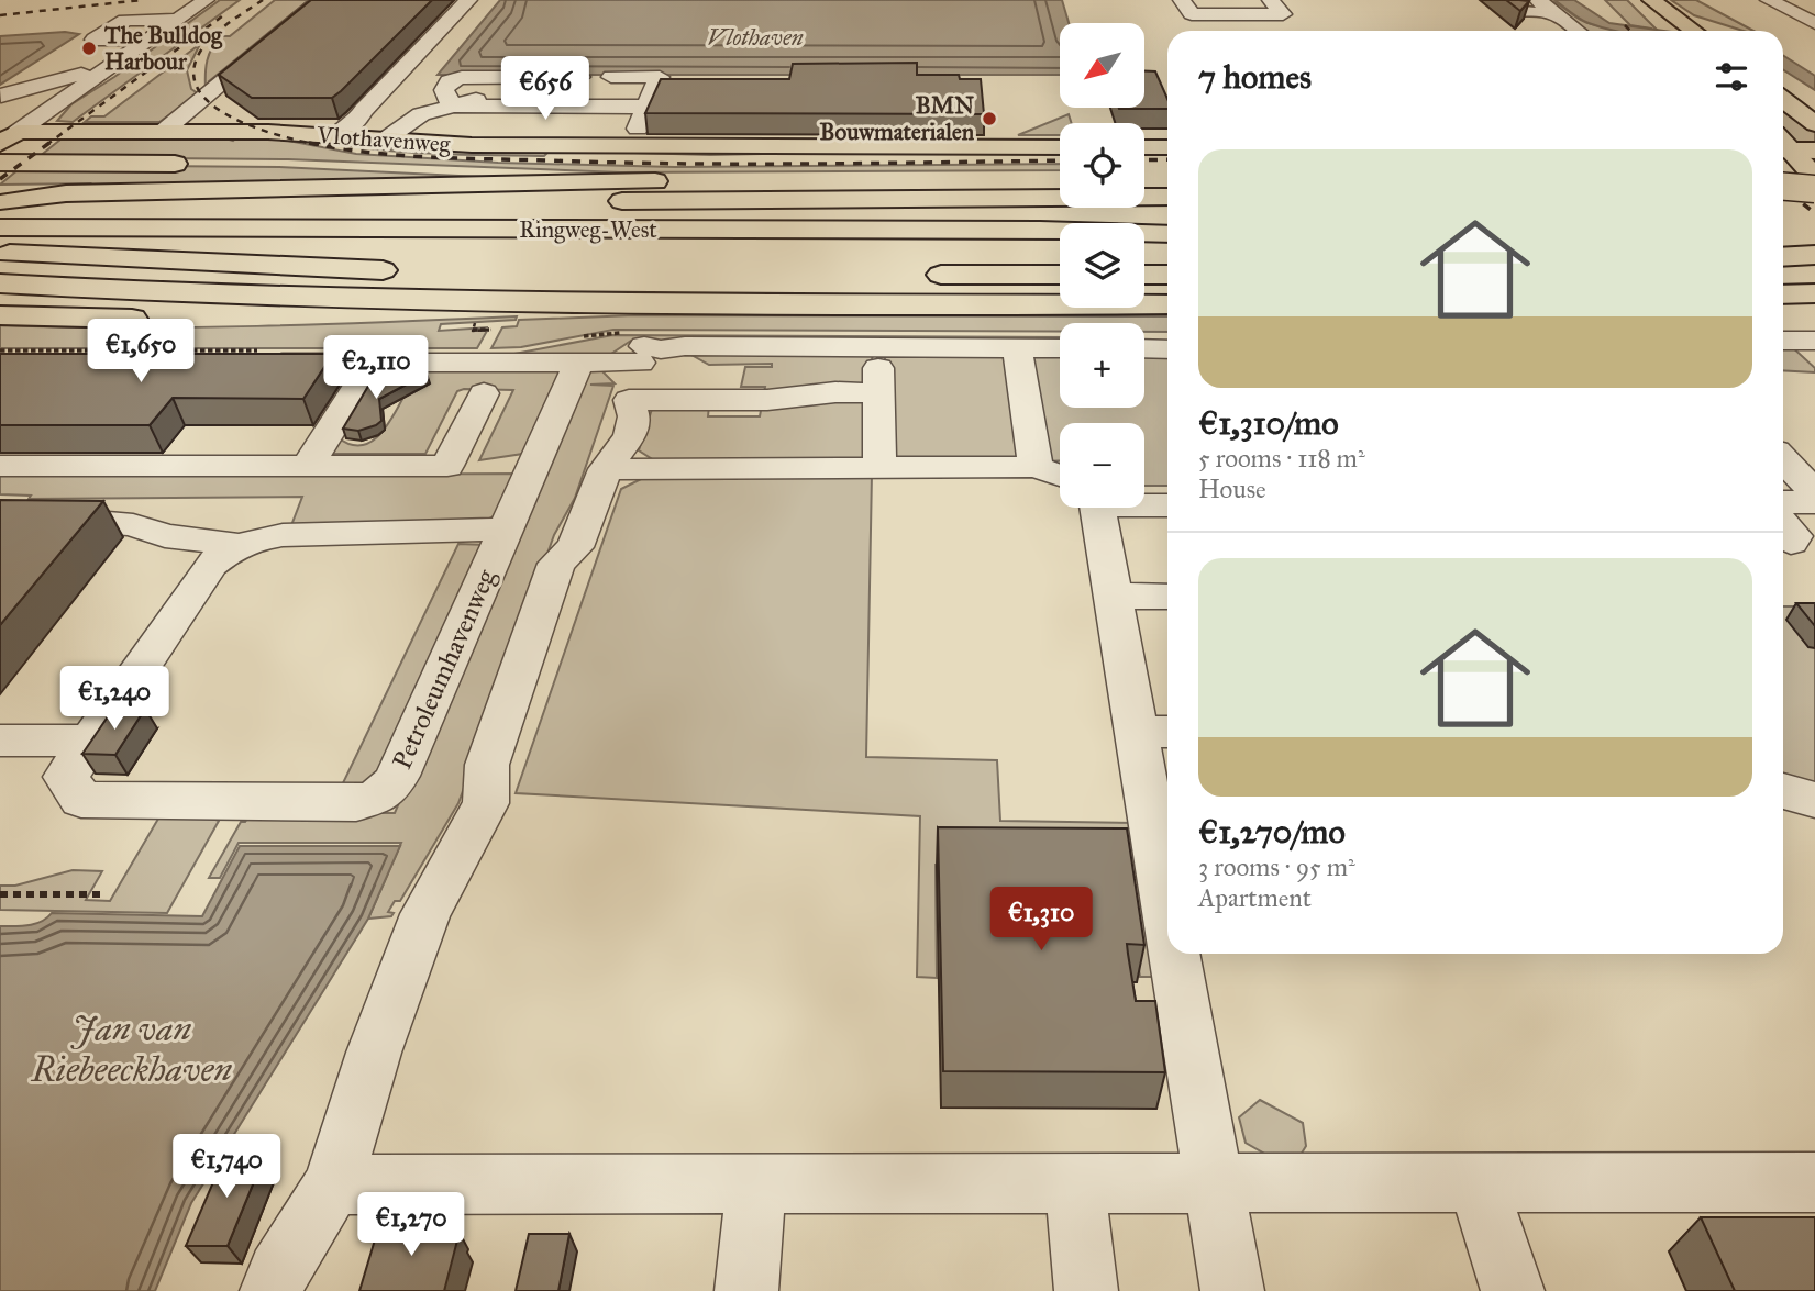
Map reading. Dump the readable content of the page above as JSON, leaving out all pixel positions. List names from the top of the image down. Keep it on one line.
{"streets":{"main road":["Vlothavenweg","Ringweg-West"],"street":["Petroleumhavenweg"]},"water":["Vlothaven","Jan van Riebeeckhaven"],"places":["The Bulldog Harbour","BMN Bouwmaterialen"],"north":"bottom left","page":{"map_buttons":["+","−"],"heading":"7 homes","price":["€656","€1,650","€2,110","€1,240","€1,310","€1,740","€1,270"],"list":[{"name":"€1,310/mo","note":"5 rooms · 118 m² · House"},{"name":"€1,270/mo","note":"3 rooms · 95 m² · Apartment"}]}}
